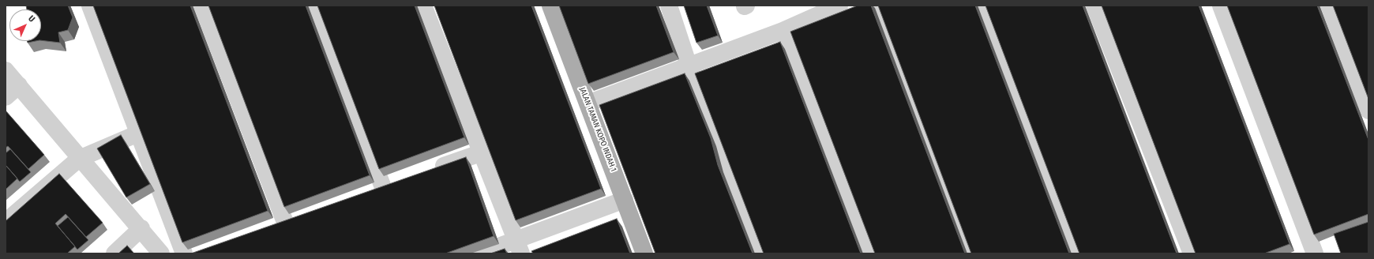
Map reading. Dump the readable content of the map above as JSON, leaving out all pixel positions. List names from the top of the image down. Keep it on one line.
{"streets":{"main road":["JALAN TAMAN KOPO INDAH 1"]},"north":"top right"}
